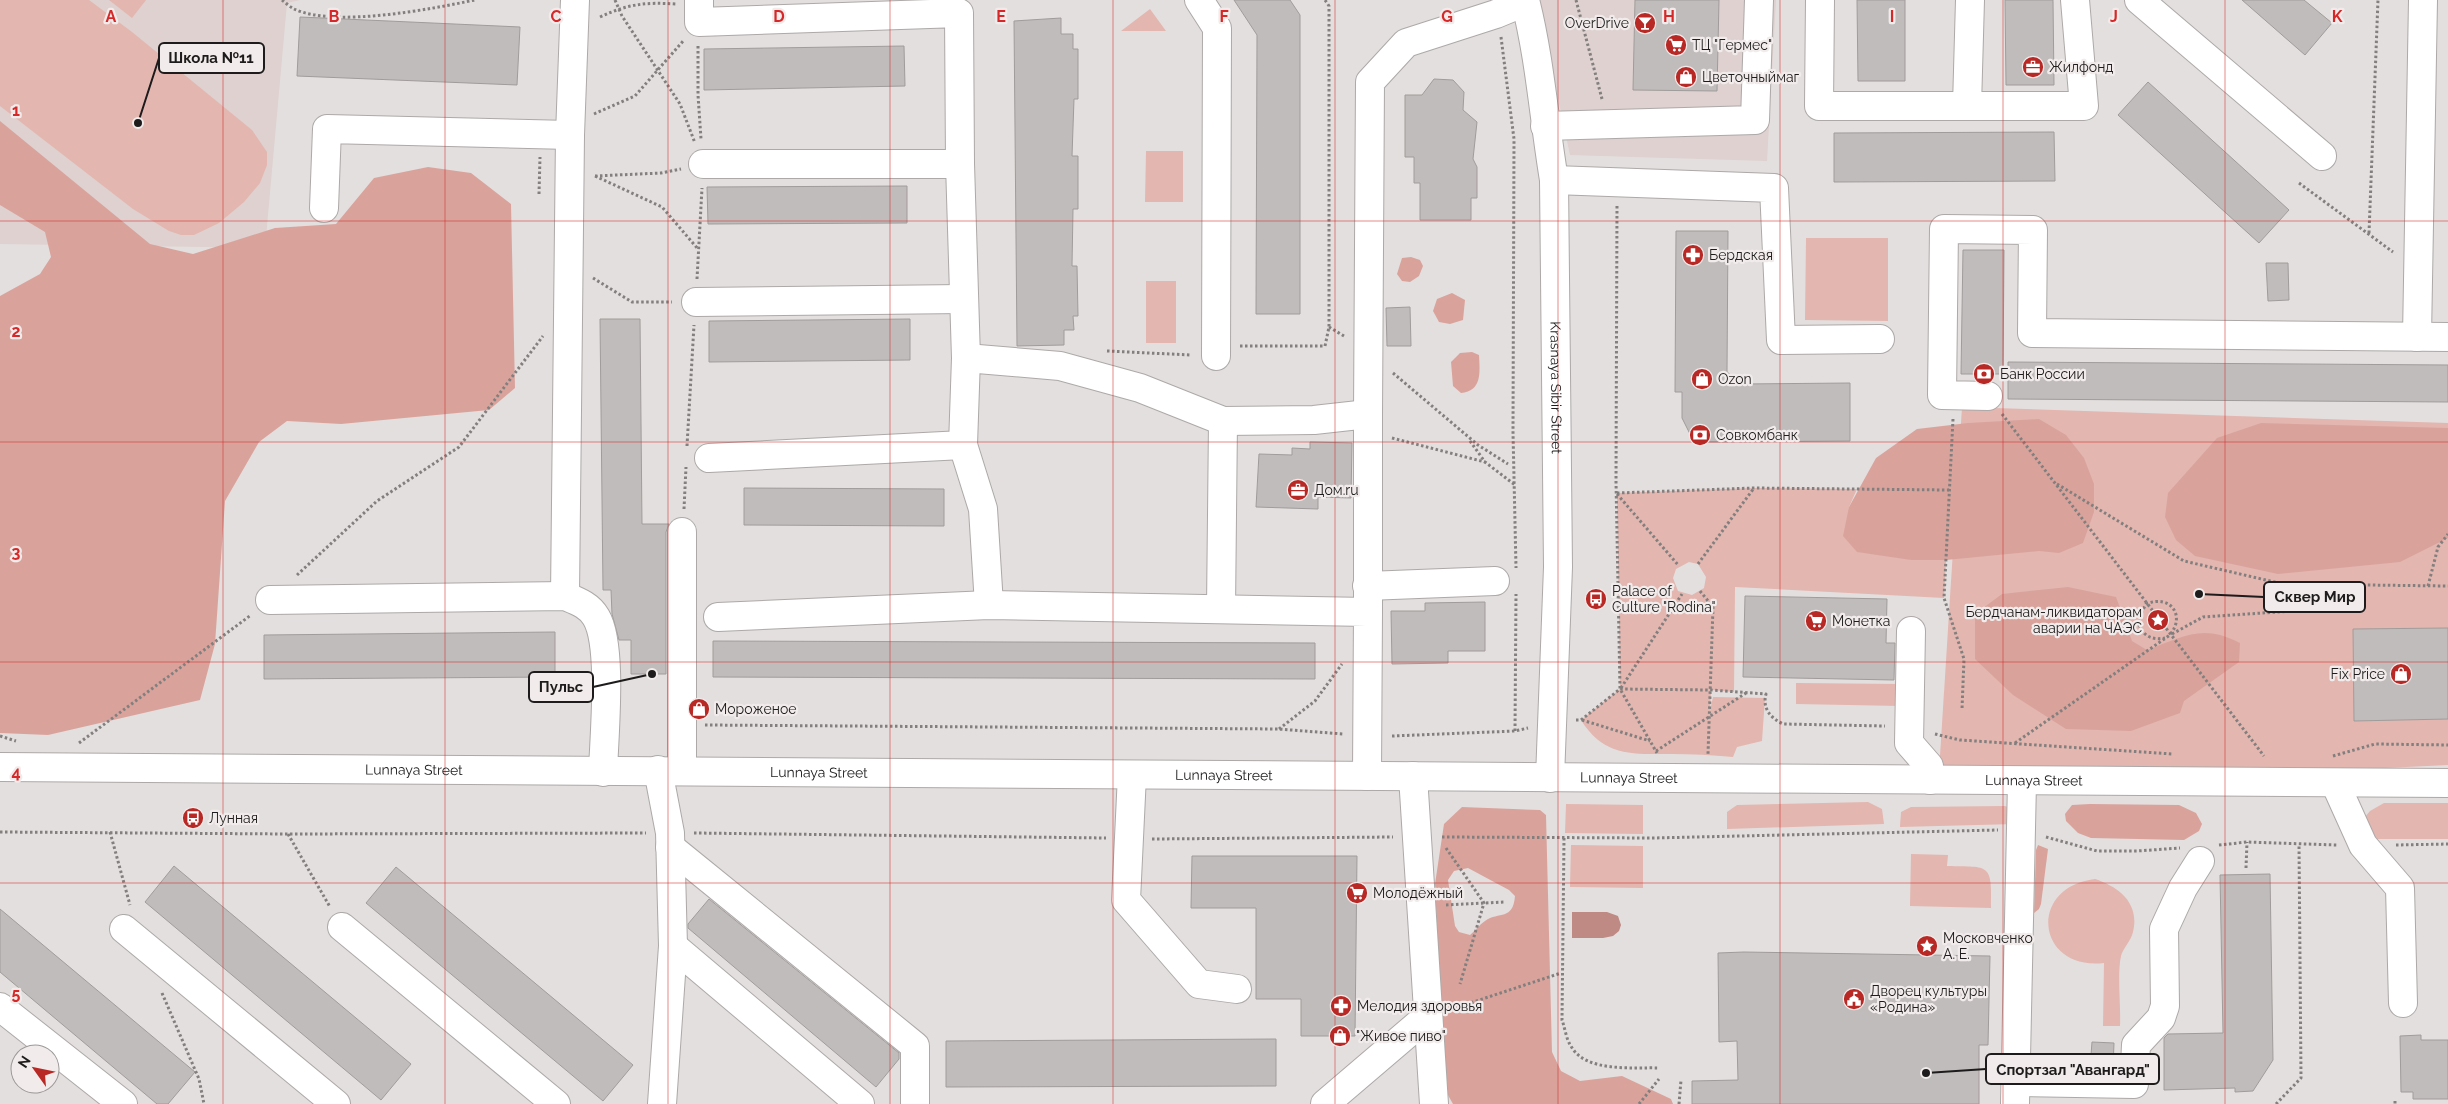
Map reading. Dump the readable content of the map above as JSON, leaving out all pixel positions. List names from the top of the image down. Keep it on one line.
{"streets":{"street":["Krasnaya Sibir Street","Lunnaya Street"]},"crossings":[["Krasnaya Sibir Street","Lunnaya Street"]],"places":{"bar":["OverDrive"],"supermarket":["ТЦ \"Гермес\"","Монетка","Молодёжный"],"office":["Жилфонд","Дом.ru"],"shop":["Цветочныймаг","Ozon","Fix Price","Мороженое","\"Живое пиво\""],"other":["Школа №11","Сквер Мир","Пульс","Спортзал \"Авангард\""],"pharmacy":["Бердская","Мелодия здоровья"],"bank":["Банк России","Совкомбанк"],"bus stop":["Palace of Culture \"Rodina\"","Лунная"],"place":["Бердчанам-ликвидаторам аварии на ЧАЭС","Московченко А. Е."],"public building":["Дворец культуры «Родина»"]},"north":"top left","grid":{"columns":["A","B","C","D","E","F","G","H","I","J","K"],"rows":["1","2","3","4","5"]}}
